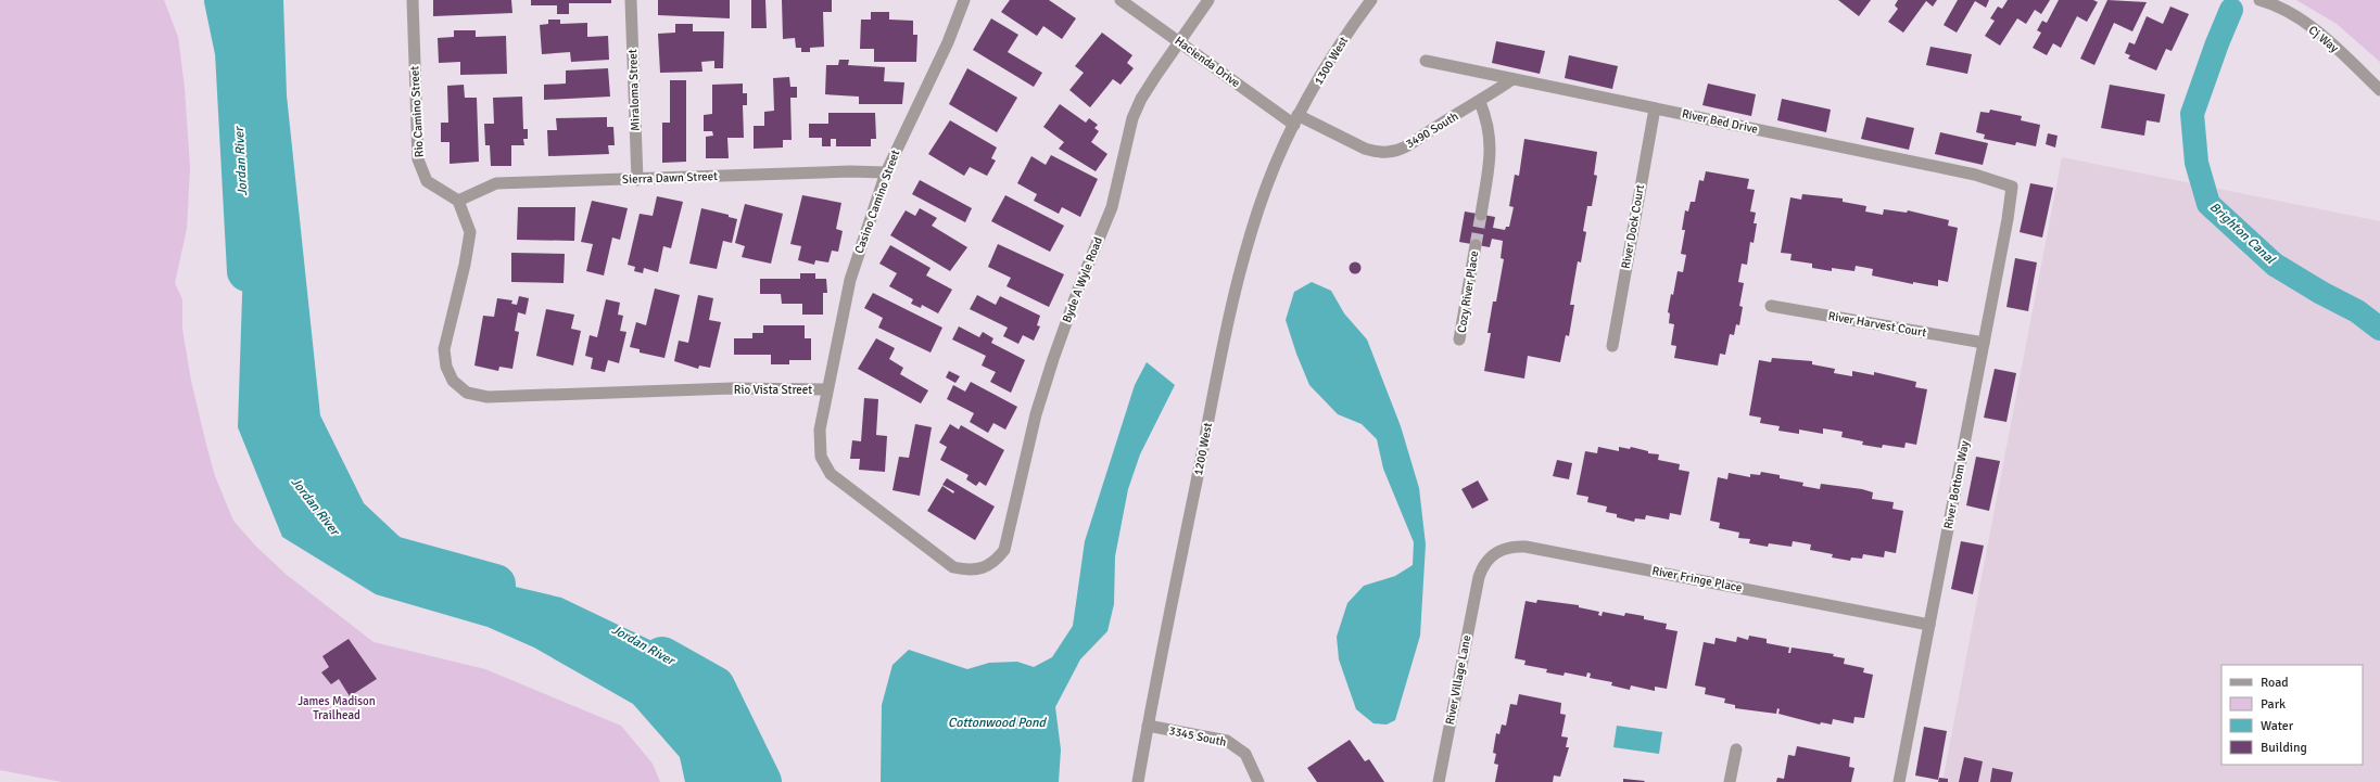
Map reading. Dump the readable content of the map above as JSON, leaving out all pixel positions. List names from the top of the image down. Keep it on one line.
{"streets":{"street":["Cj Way","1300 West","Hacienda Drive","Miraloma Street","Rio Camino Street","River Bed Drive","3490 South","Sierra Dawn Street","Casino Camino Street","River Dock Court","Byde A Wyle Road","Cozy River Place","River Harvest Court","Rio Vista Street","1200 West","River Bottom Way","River Fringe Place","River Village Lane","3345 South"]},"crossings":[["1300 West","Hacienda Drive"],["1300 West","3490 South"],["1300 West","1200 West"],["Hacienda Drive","3490 South"],["Hacienda Drive","Byde A Wyle Road"],["Hacienda Drive","1200 West"],["Miraloma Street","Sierra Dawn Street"],["Rio Camino Street","Sierra Dawn Street"],["Rio Camino Street","Rio Vista Street"],["River Bed Drive","3490 South"],["River Bed Drive","River Dock Court"],["River Bed Drive","River Bottom Way"],["3490 South","1200 West"],["Sierra Dawn Street","Casino Camino Street"],["Sierra Dawn Street","Rio Vista Street"],["Casino Camino Street","Rio Vista Street"],["Byde A Wyle Road","Rio Vista Street"],["River Harvest Court","River Bottom Way"],["1200 West","3345 South"],["River Bottom Way","River Fringe Place"],["River Fringe Place","River Village Lane"]],"water":["Jordan River","Brighton Canal","Cottonwood Pond"],"parks":["James Madison Trailhead"],"legend":["Road","Park","Water","Building"]}
